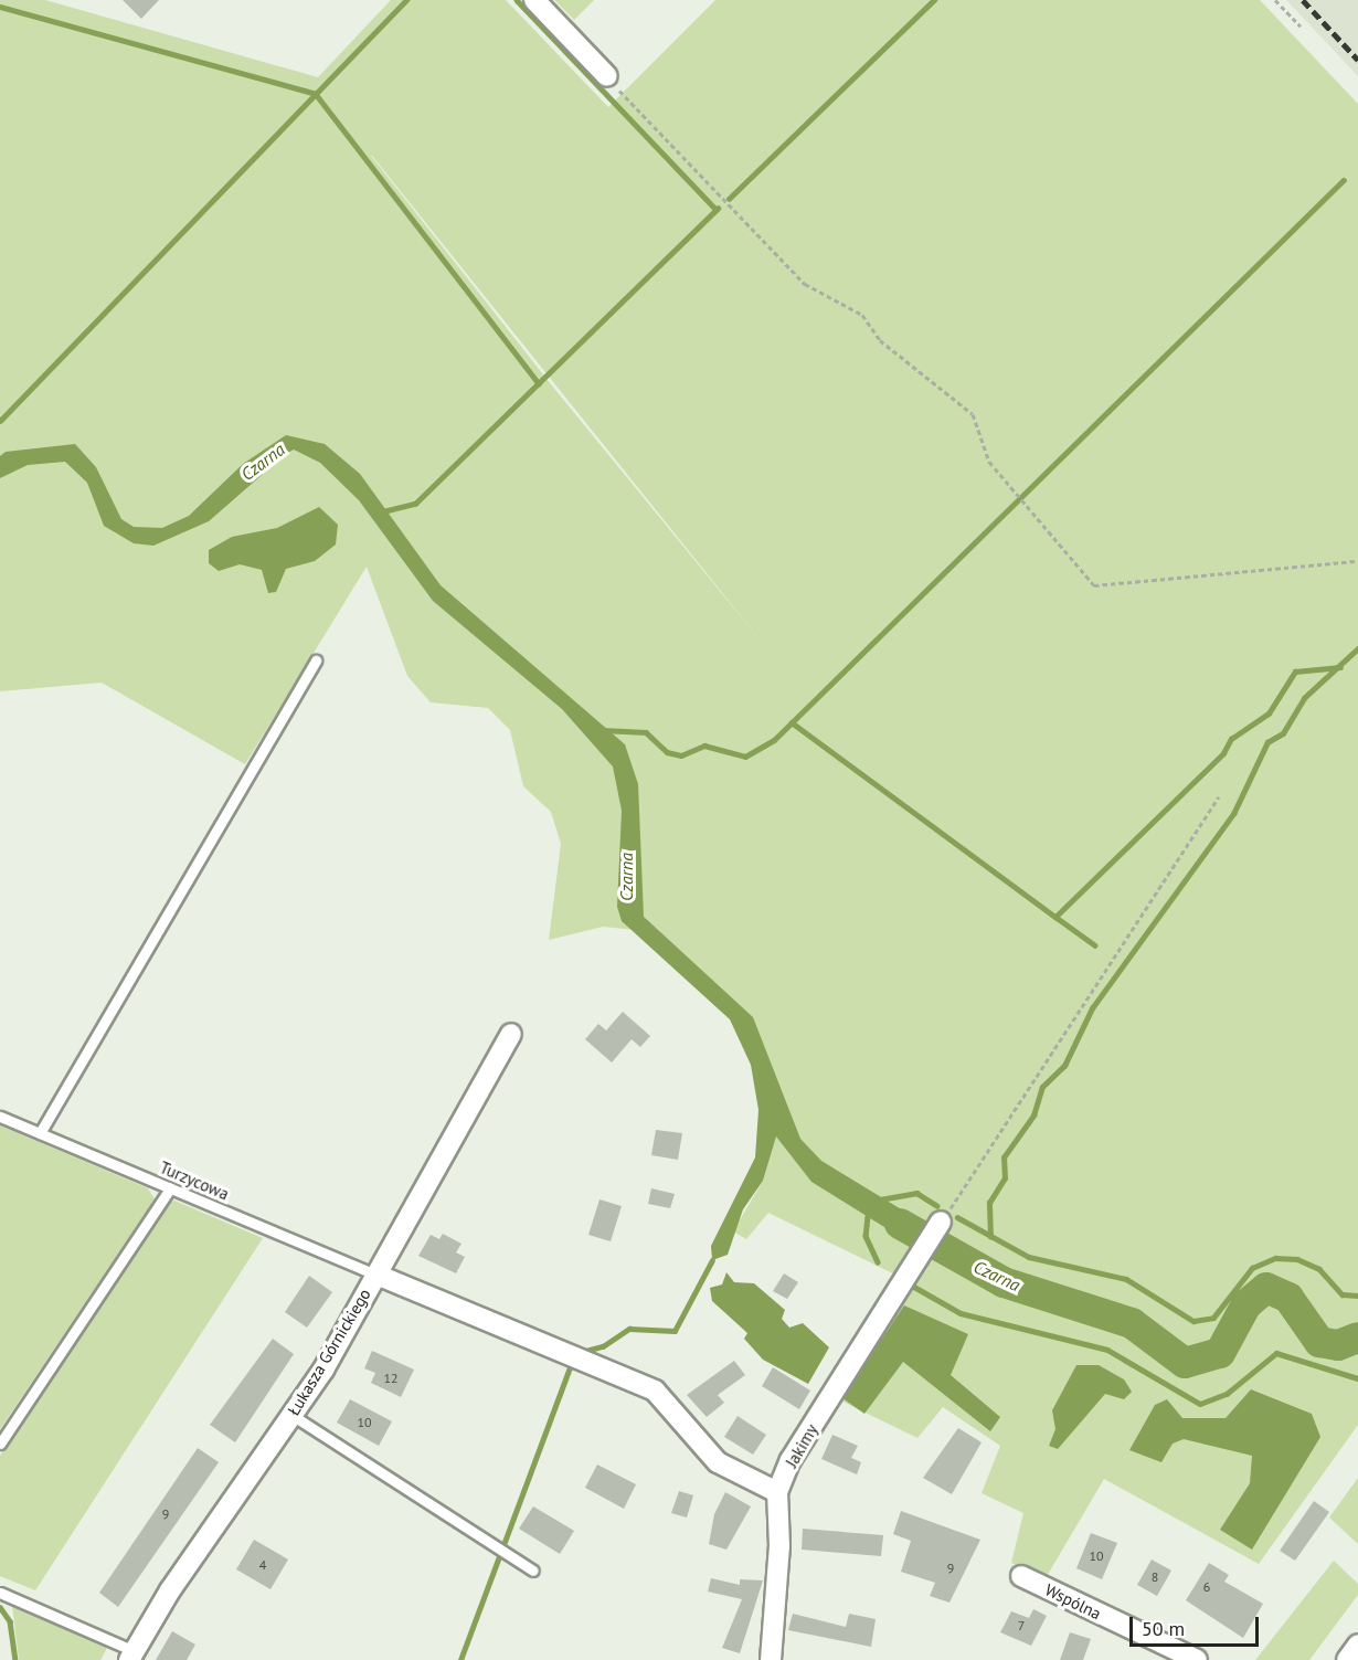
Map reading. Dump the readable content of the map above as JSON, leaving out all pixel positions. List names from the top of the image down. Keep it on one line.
{"streets":{"street":["Łukasza Górnickiego","Jakimy","Wspólna"],"lane":["Turzycowa"]},"crossings":[["Turzycowa","Łukasza Górnickiego"]],"water":["Czarna"],"house_numbers":["12","10","9","10","4","9","8","6","7"],"scale_bar":"50 m"}
